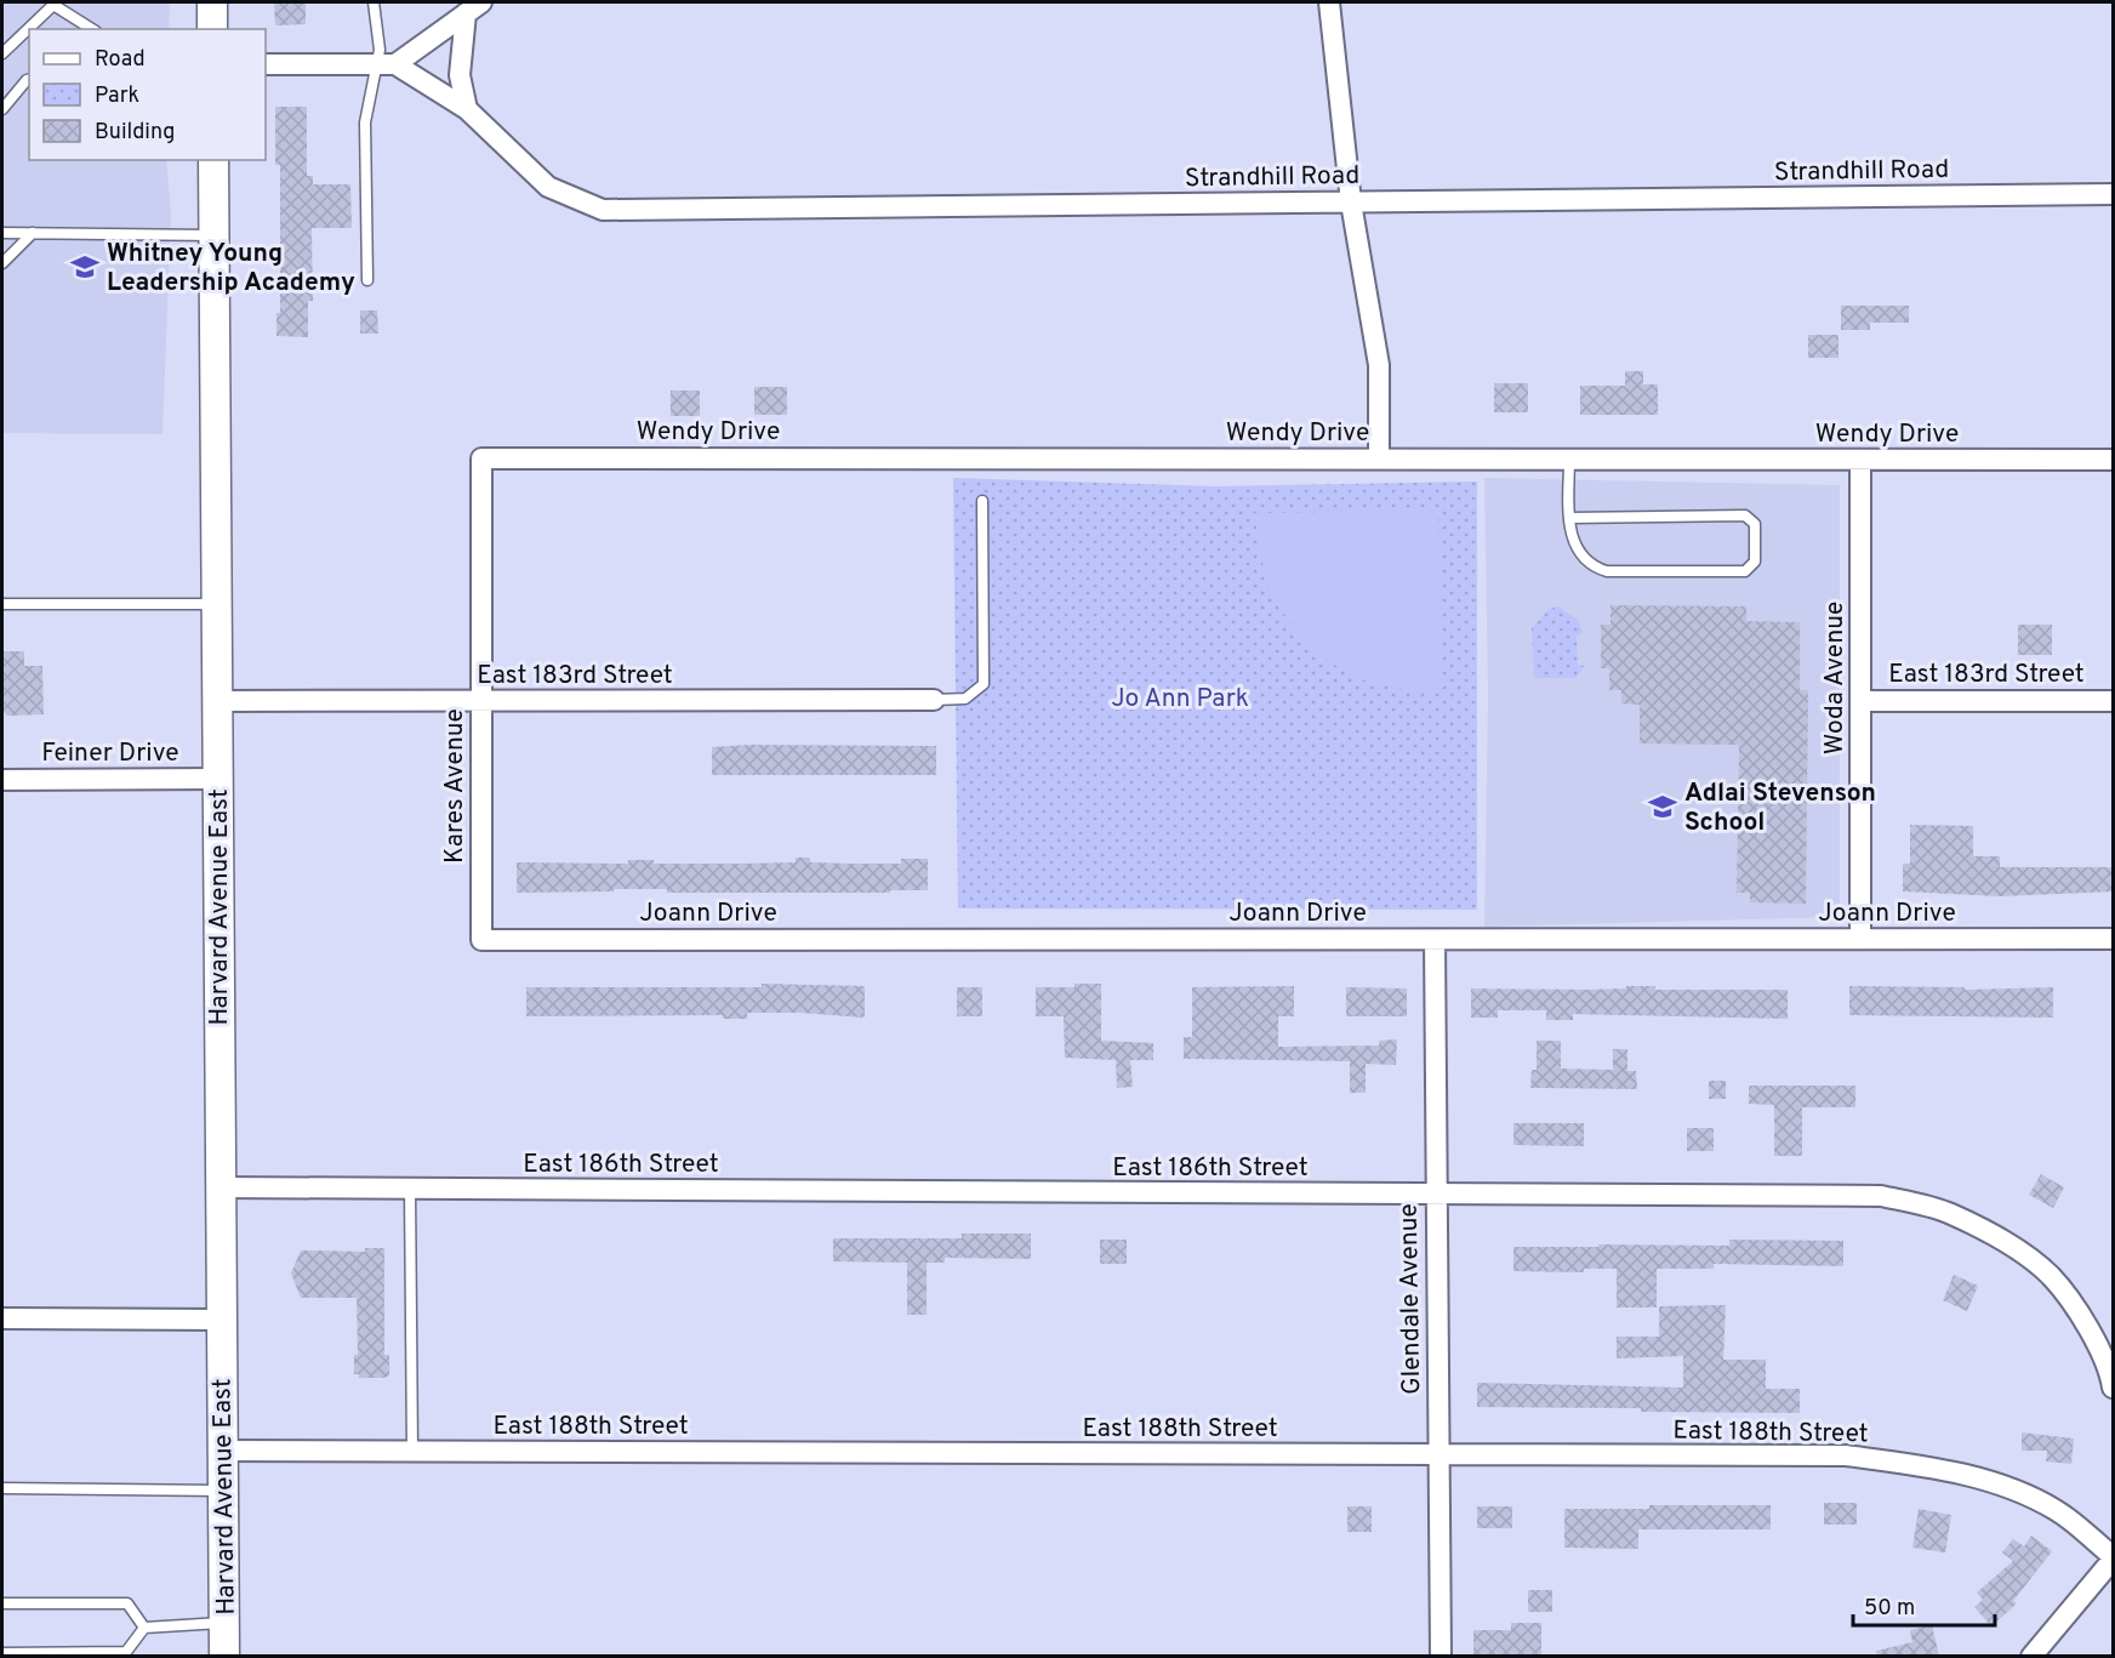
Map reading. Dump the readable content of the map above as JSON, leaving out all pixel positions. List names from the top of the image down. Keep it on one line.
{"streets":{"main road":["Harvard Avenue East"],"street":["Strandhill Road","Wendy Drive","East 183rd Street","Woda Avenue","Feiner Drive","Kares Avenue","Joann Drive","East 186th Street","Glendale Avenue","East 188th Street"]},"crossings":[["Wendy Drive","Woda Avenue"],["Wendy Drive","Kares Avenue"],["East 183rd Street","Woda Avenue"],["East 183rd Street","Kares Avenue"],["East 183rd Street","Harvard Avenue East"],["Woda Avenue","Joann Drive"],["Feiner Drive","Harvard Avenue East"],["Kares Avenue","Joann Drive"],["Harvard Avenue East","East 186th Street"],["Harvard Avenue East","East 188th Street"],["Joann Drive","Glendale Avenue"],["East 186th Street","Glendale Avenue"],["Glendale Avenue","East 188th Street"]],"parks":["Jo Ann Park"],"places":{"school or university":["Whitney Young Leadership Academy","Adlai Stevenson School"]},"legend":["Road","Park","Building"],"scale_bar":"50 m"}
